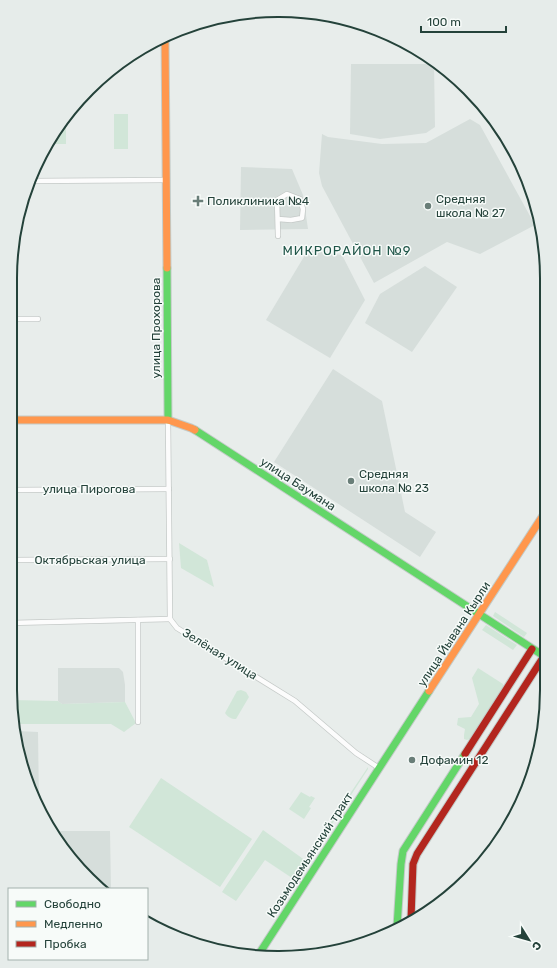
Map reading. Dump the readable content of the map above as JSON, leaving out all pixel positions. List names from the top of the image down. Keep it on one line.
{"streets":{"main road":["улица Прохорова","улица Баумана","улица Йывана Кырли","Козьмодемьянский тракт"],"street":["улица Пирогова","Октябрьская улица","Зелёная улица"]},"crossings":[["улица Прохорова","улица Баумана"],["улица Прохорова","улица Пирогова"],["улица Прохорова","Октябрьская улица"],["улица Прохорова","Зелёная улица"],["улица Баумана","улица Йывана Кырли"],["улица Йывана Кырли","Зелёная улица"],["улица Йывана Кырли","Козьмодемьянский тракт"],["Зелёная улица","Козьмодемьянский тракт"]],"districts":["МИКРОРАЙОН №9"],"places":{"health":["Поликлиника №4"],"other":["Средняя школа № 27","Средняя школа № 23","Дофамин 12"]},"legend":["Свободно","Медленно","Пробка"],"scale_bar":"100 m","north":"bottom right"}
